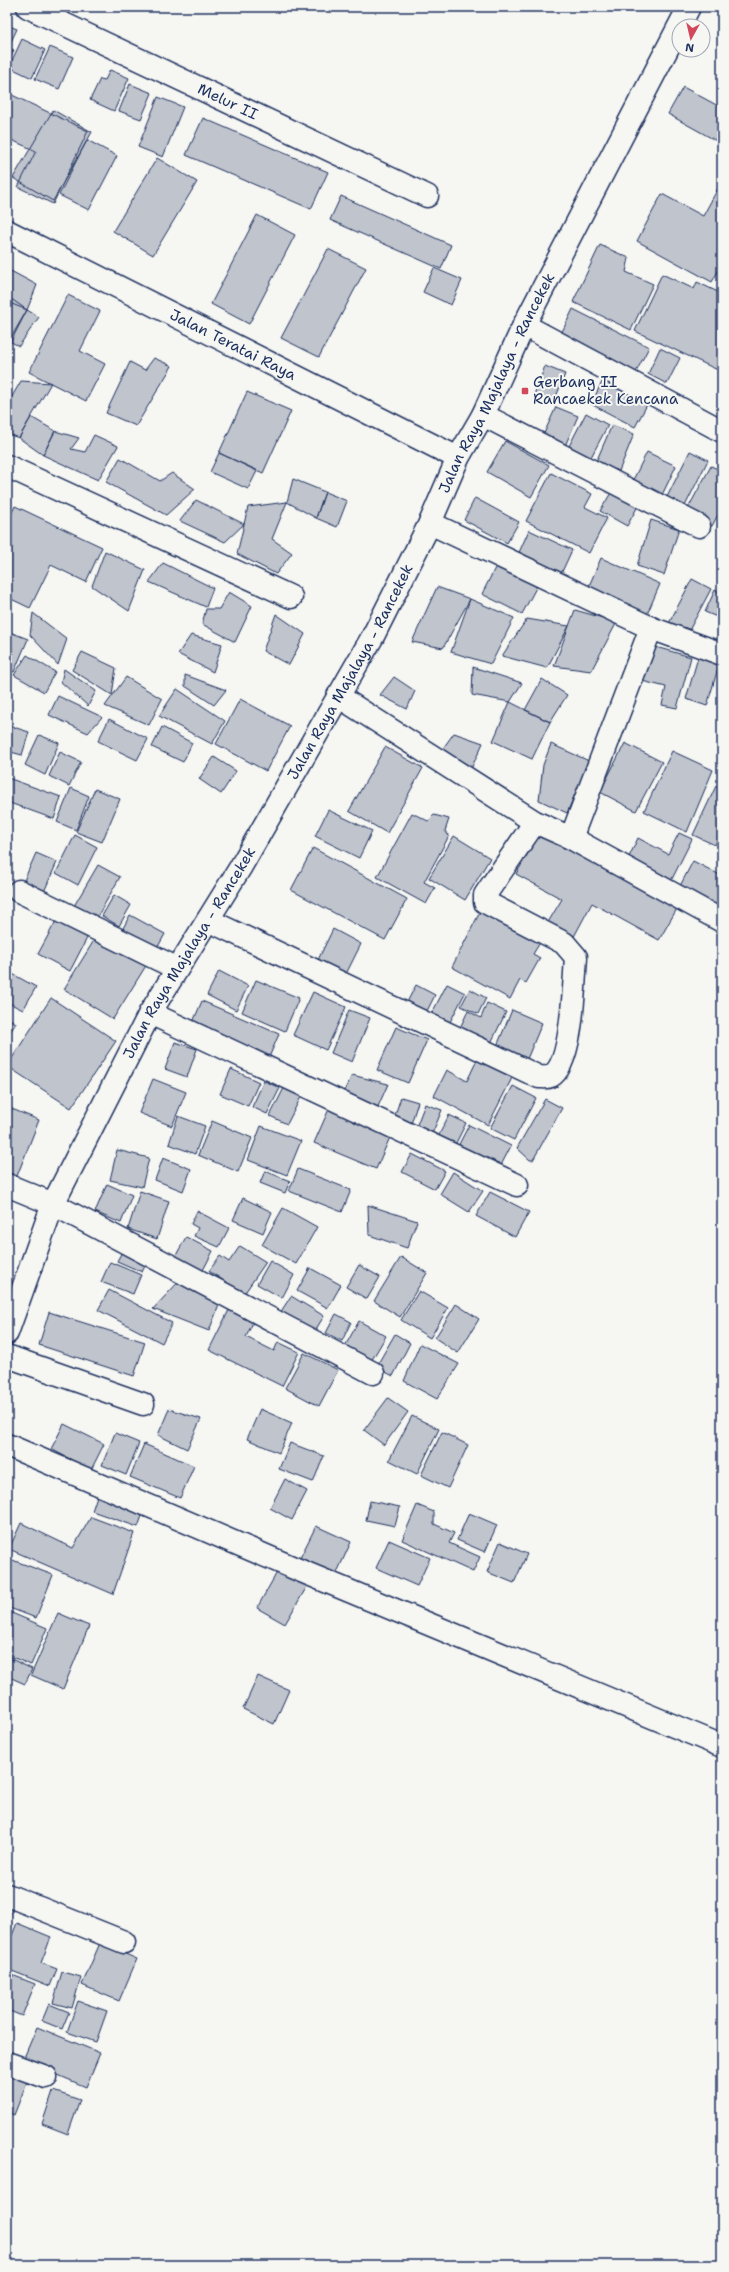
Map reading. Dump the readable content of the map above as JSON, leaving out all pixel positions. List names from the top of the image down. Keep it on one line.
{"streets":{"street":["Melur II","Jalan Teratai Raya","Jalan Raya Majalaya - Rancekek"]},"crossings":[["Jalan Teratai Raya","Jalan Raya Majalaya - Rancekek"]],"places":{"transit":["Gerbang II Rancaekek Kencana"]},"north":"bottom"}
